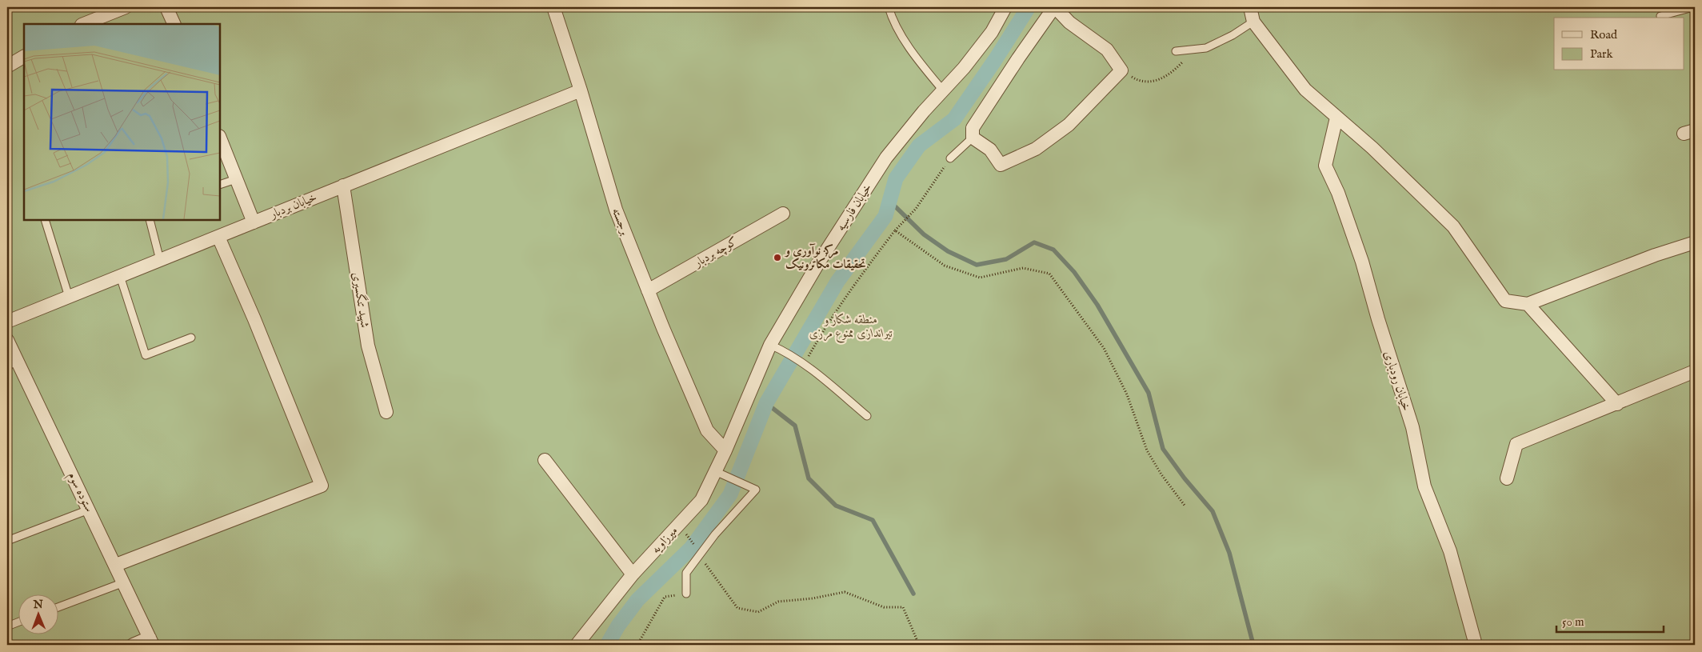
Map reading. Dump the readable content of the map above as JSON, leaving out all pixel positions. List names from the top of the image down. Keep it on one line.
{"streets":{"street":["خیابان بردبار","خیابان فارسیه","برجسته","کوچه بردبار","شهید تنگسیری","خیابان رودباری","ستوده سوم","میرزاویه"]},"crossings":[["خیابان بردبار","برجسته"],["خیابان بردبار","شهید تنگسیری"],["خیابان فارسیه","برجسته"],["خیابان فارسیه","میرزاویه"],["برجسته","کوچه بردبار"],["برجسته","میرزاویه"]],"parks":["منطقه شکار و تیراندازی ممنوع مرزی"],"places":["مرکز نوآوری و تحقیقات مکاترونیک"],"legend":["Road","Park"],"scale_bar":"50 m","north":"top"}
